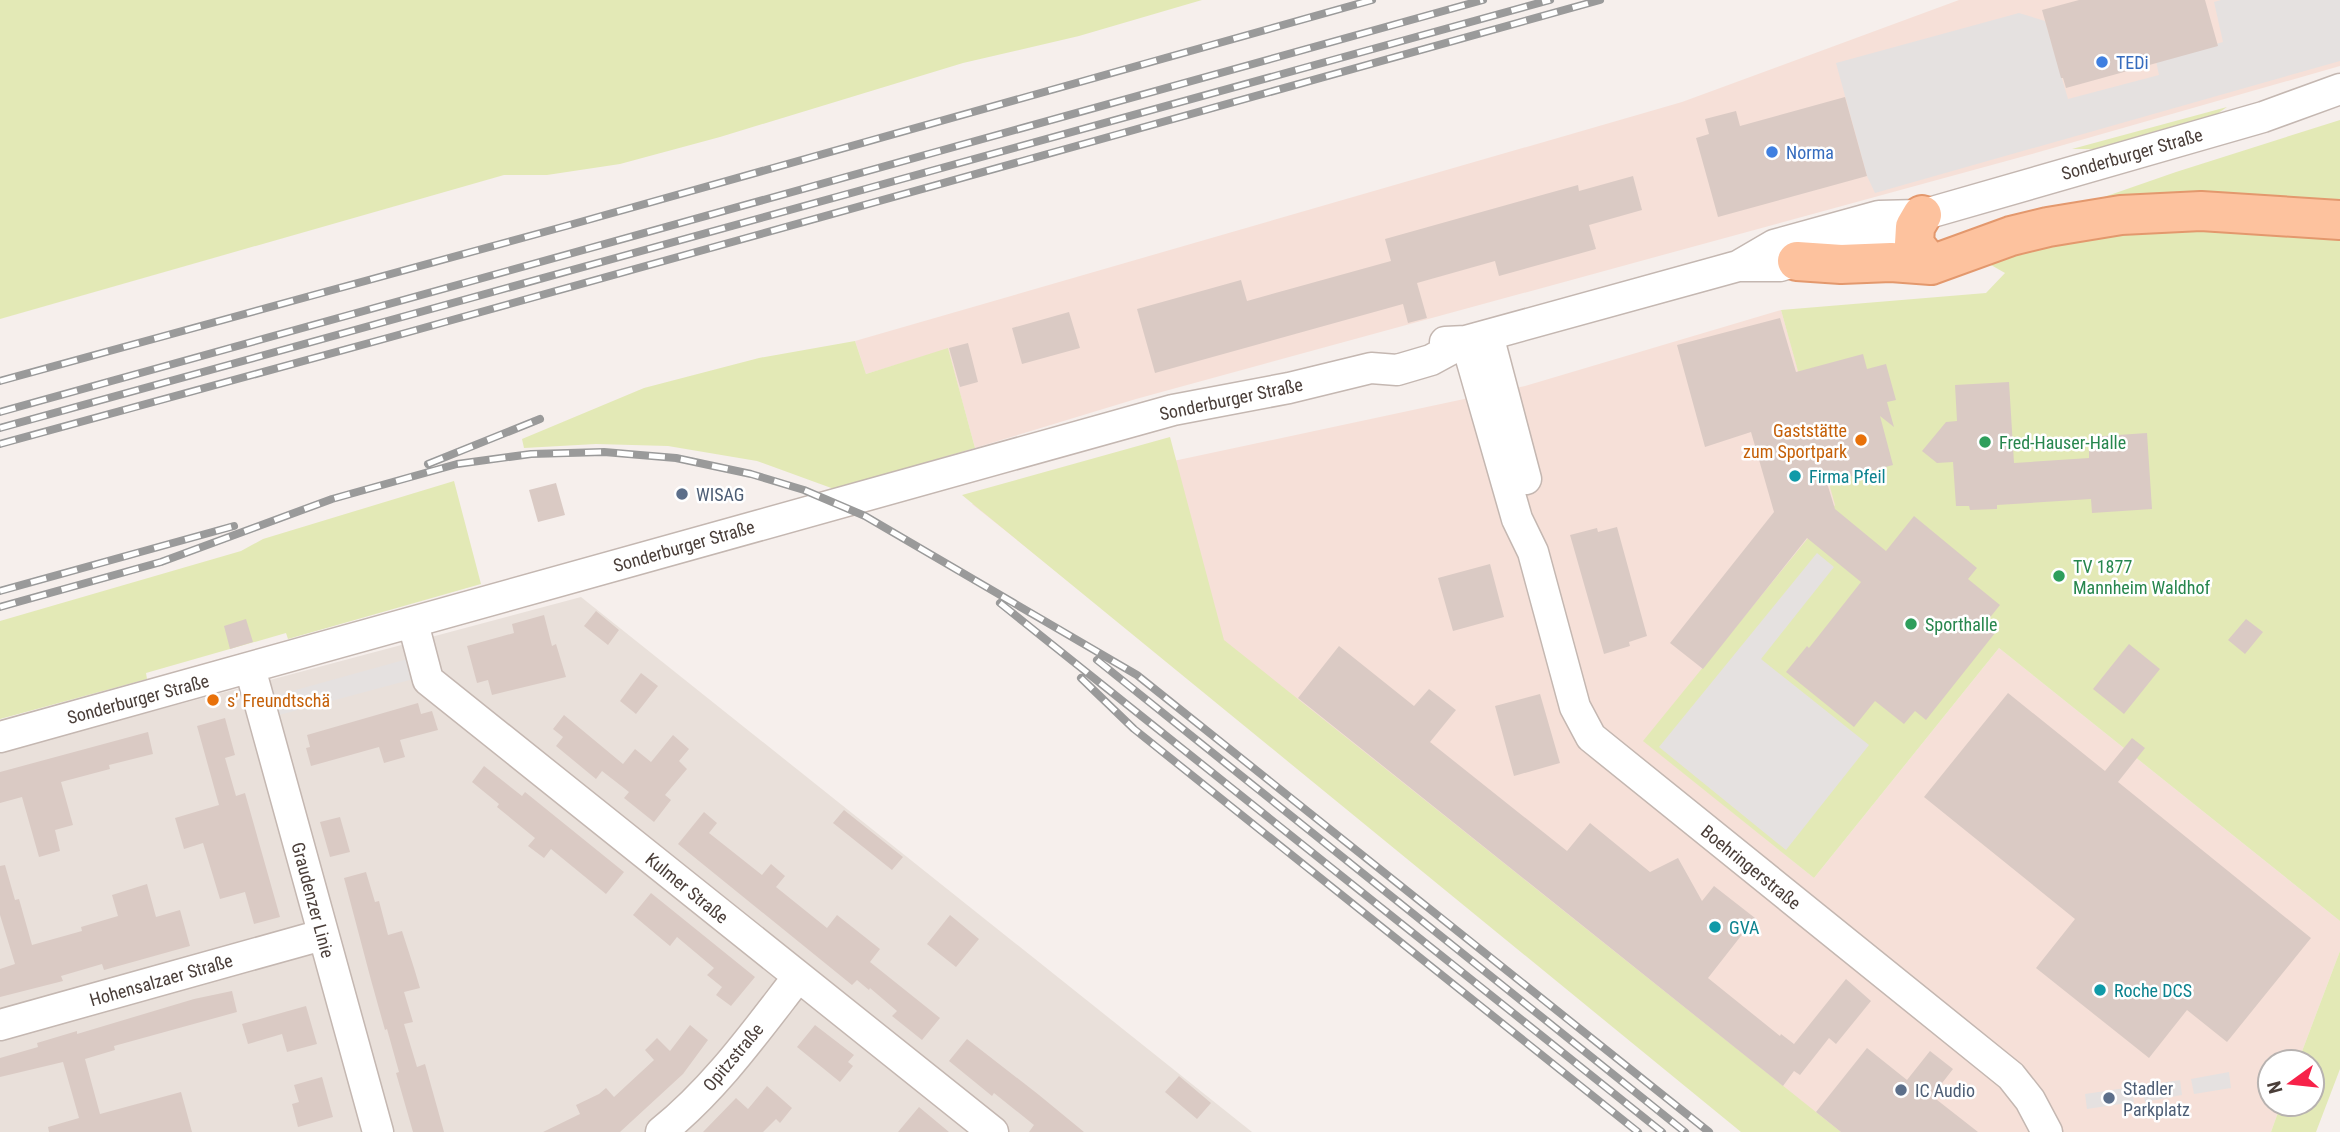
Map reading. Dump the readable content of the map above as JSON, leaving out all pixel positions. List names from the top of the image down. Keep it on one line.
{"streets":{"street":["Sonderburger Straße","Boehringerstraße","Kulmer Straße","Graudenzer Linie","Hohensalzaer Straße","Opitzstraße"]},"crossings":[["Sonderburger Straße","Boehringerstraße"],["Sonderburger Straße","Kulmer Straße"],["Sonderburger Straße","Graudenzer Linie"],["Kulmer Straße","Opitzstraße"],["Graudenzer Linie","Hohensalzaer Straße"]],"places":["TEDi","Norma","Gaststätte zum Sportpark","Fred-Hauser-Halle","Firma Pfeil","WISAG","TV 1877 Mannheim Waldhof","Sporthalle","s' Freundtschä","GVA","Roche DCS","IC Audio","Stadler Parkplatz"],"north":"left"}
